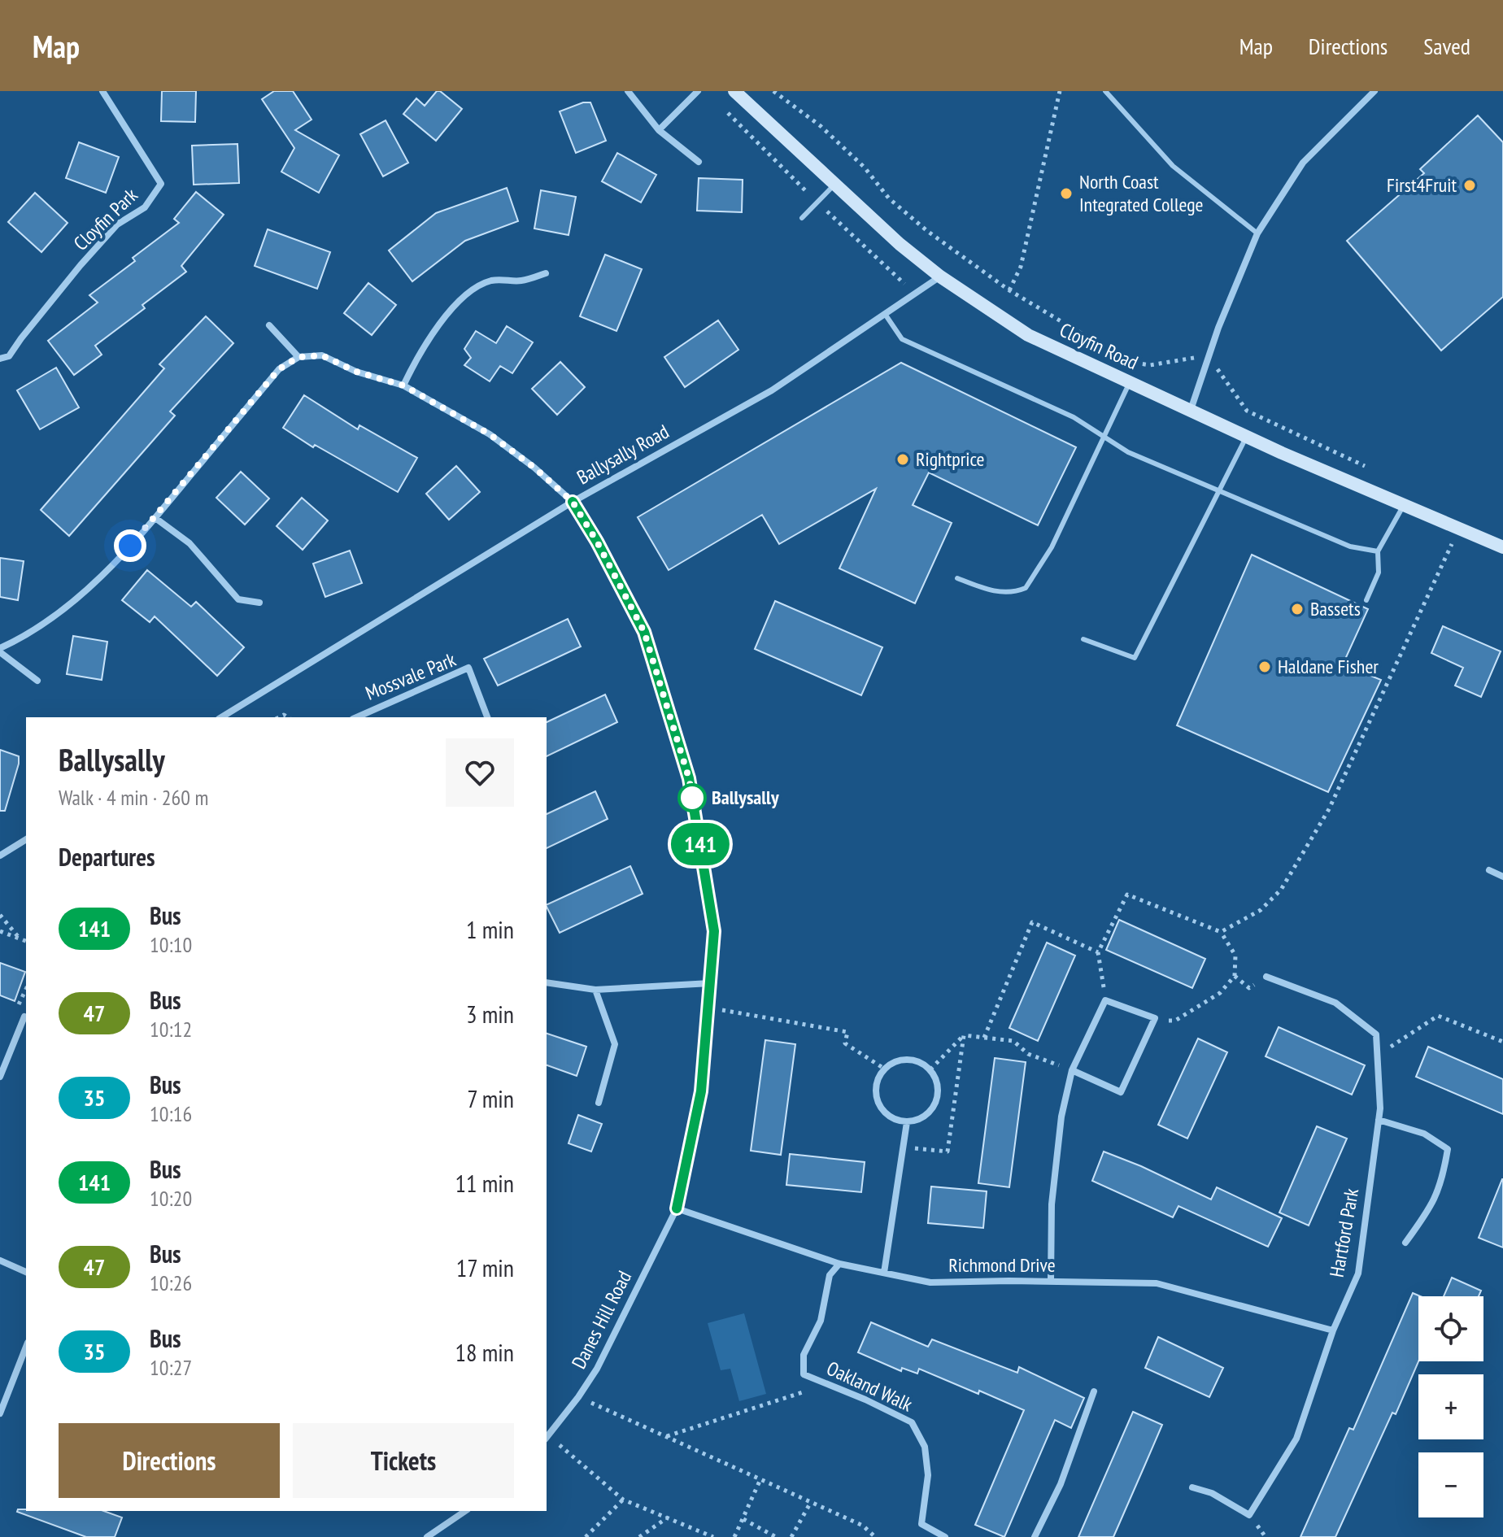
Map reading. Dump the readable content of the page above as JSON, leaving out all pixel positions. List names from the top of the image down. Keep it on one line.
{"streets":{"main road":["Cloyfin Road"],"street":["Cloyfin Park","Ballysally Road","Mossvale Park","Hartford Park","Richmond Drive","Danes Hill Road","Oakland Walk"]},"crossings":[["Cloyfin Road","Ballysally Road"],["Ballysally Road","Danes Hill Road"],["Hartford Park","Richmond Drive"],["Richmond Drive","Danes Hill Road"],["Richmond Drive","Oakland Walk"]],"places":["First4Fruit","North Coast Integrated College","Rightprice","Bassets","Haldane Fisher","Ballysally"],"lines":["bus line 141"],"page":{"header":"Map","nav":["Map","Directions","Saved"],"on_map":"141","heading":[["Ballysally","Walk · 4 min · 260 m"],"Departures"],"list":[{"mark":"141","name":"Bus","note":"10:10","value":"1 min"},{"mark":"47","name":"Bus","note":"10:12","value":"3 min"},{"mark":"35","name":"Bus","note":"10:16","value":"7 min"},{"mark":"141","name":"Bus","note":"10:20","value":"11 min"},{"mark":"47","name":"Bus","note":"10:26","value":"17 min"},{"mark":"35","name":"Bus","note":"10:27","value":"18 min"}],"map_buttons":["+","−"],"buttons":["Directions","Tickets"]}}
